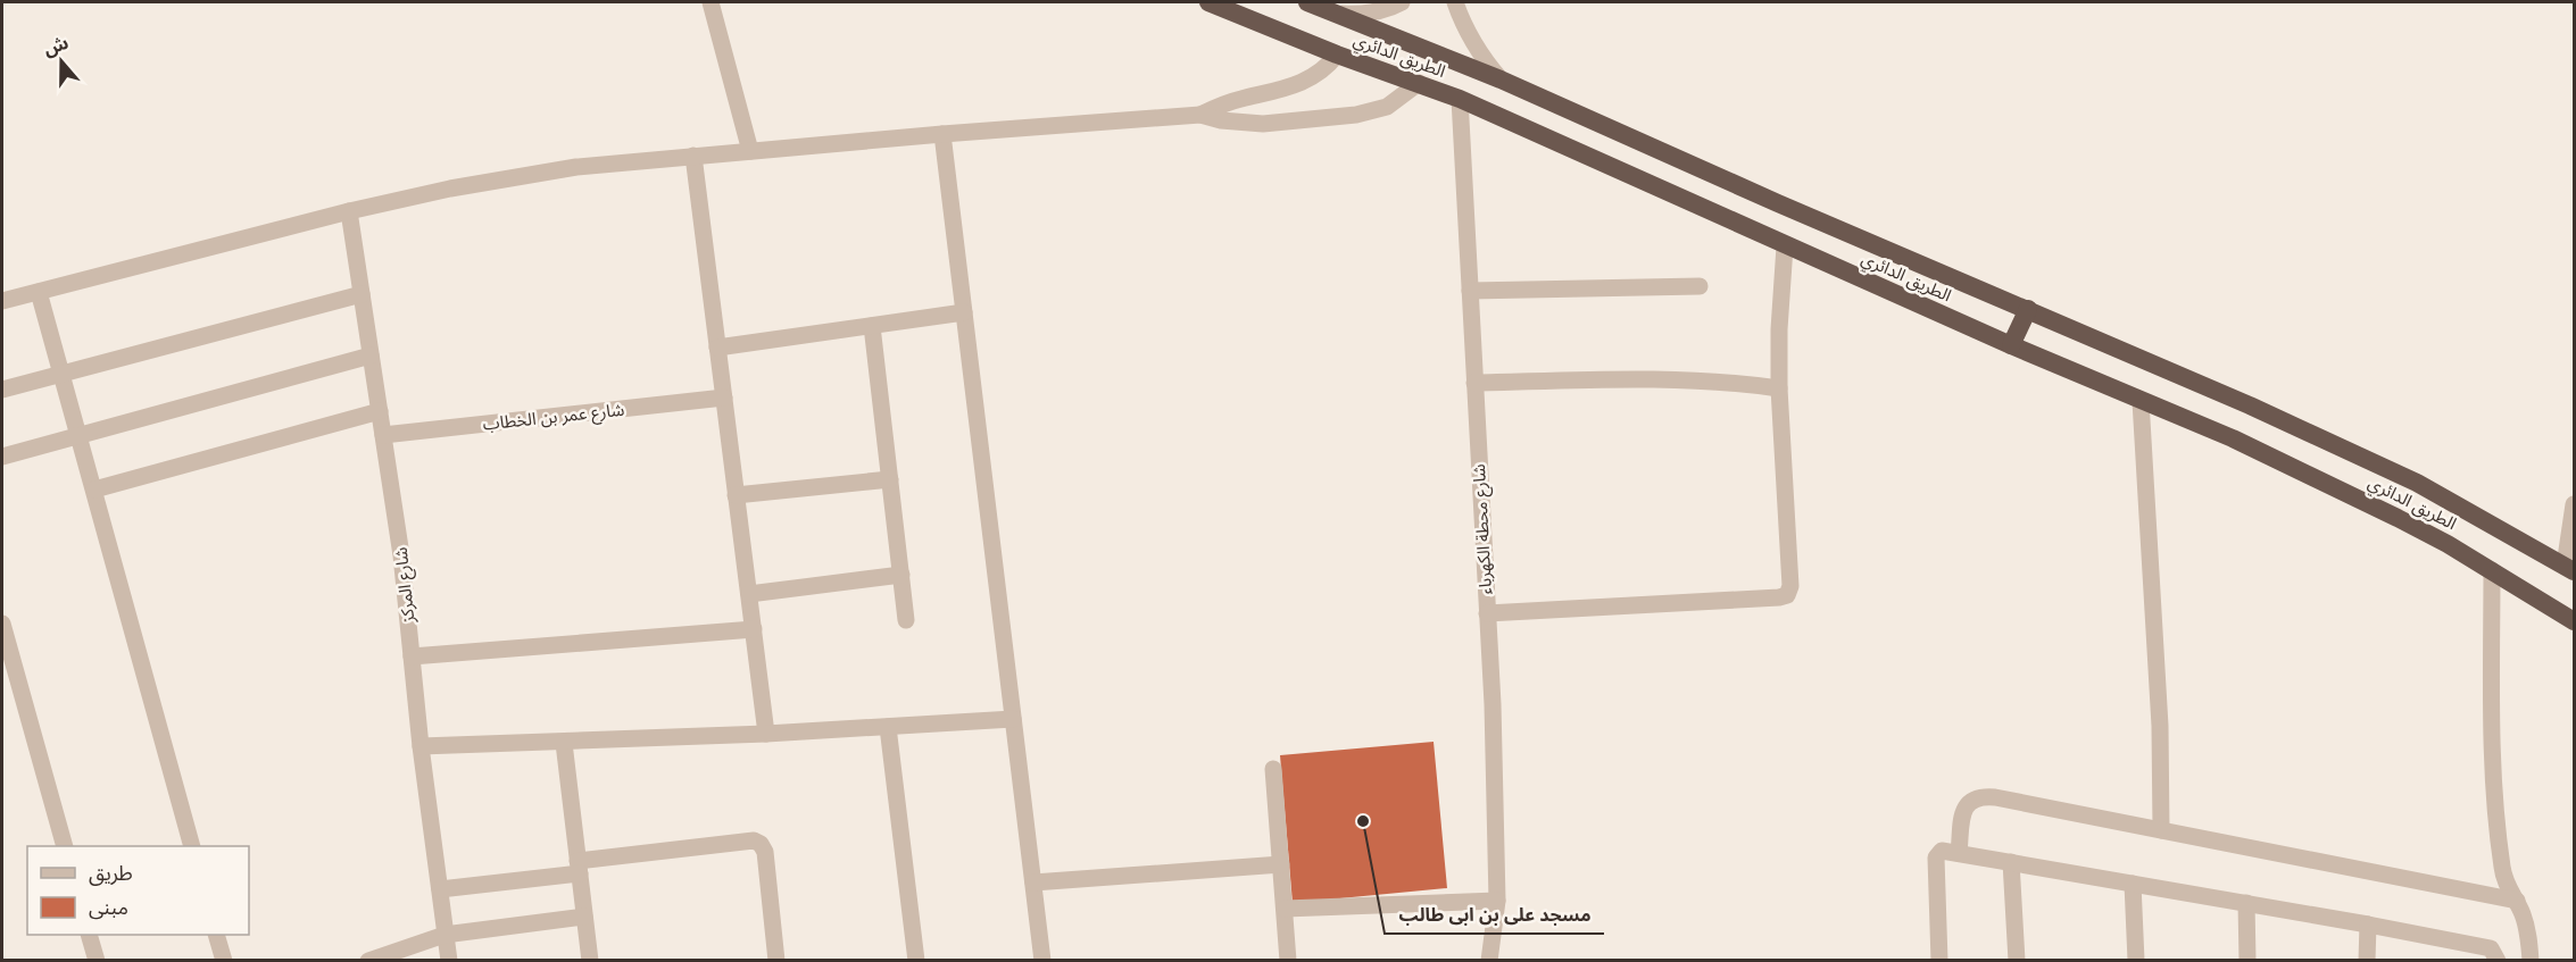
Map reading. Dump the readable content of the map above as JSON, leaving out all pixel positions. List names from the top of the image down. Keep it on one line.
{"streets":{"highway":["الطريق الدائري"],"street":["شارع عمر بن الخطاب","شارع محطة الكهرباء","شارع المركز"]},"crossings":[["الطريق الدائري","شارع محطة الكهرباء"],["شارع عمر بن الخطاب","شارع المركز"]],"places":["مسجد على بن ابى طالب"],"legend":["طريق","مبنى"],"north":"top"}
